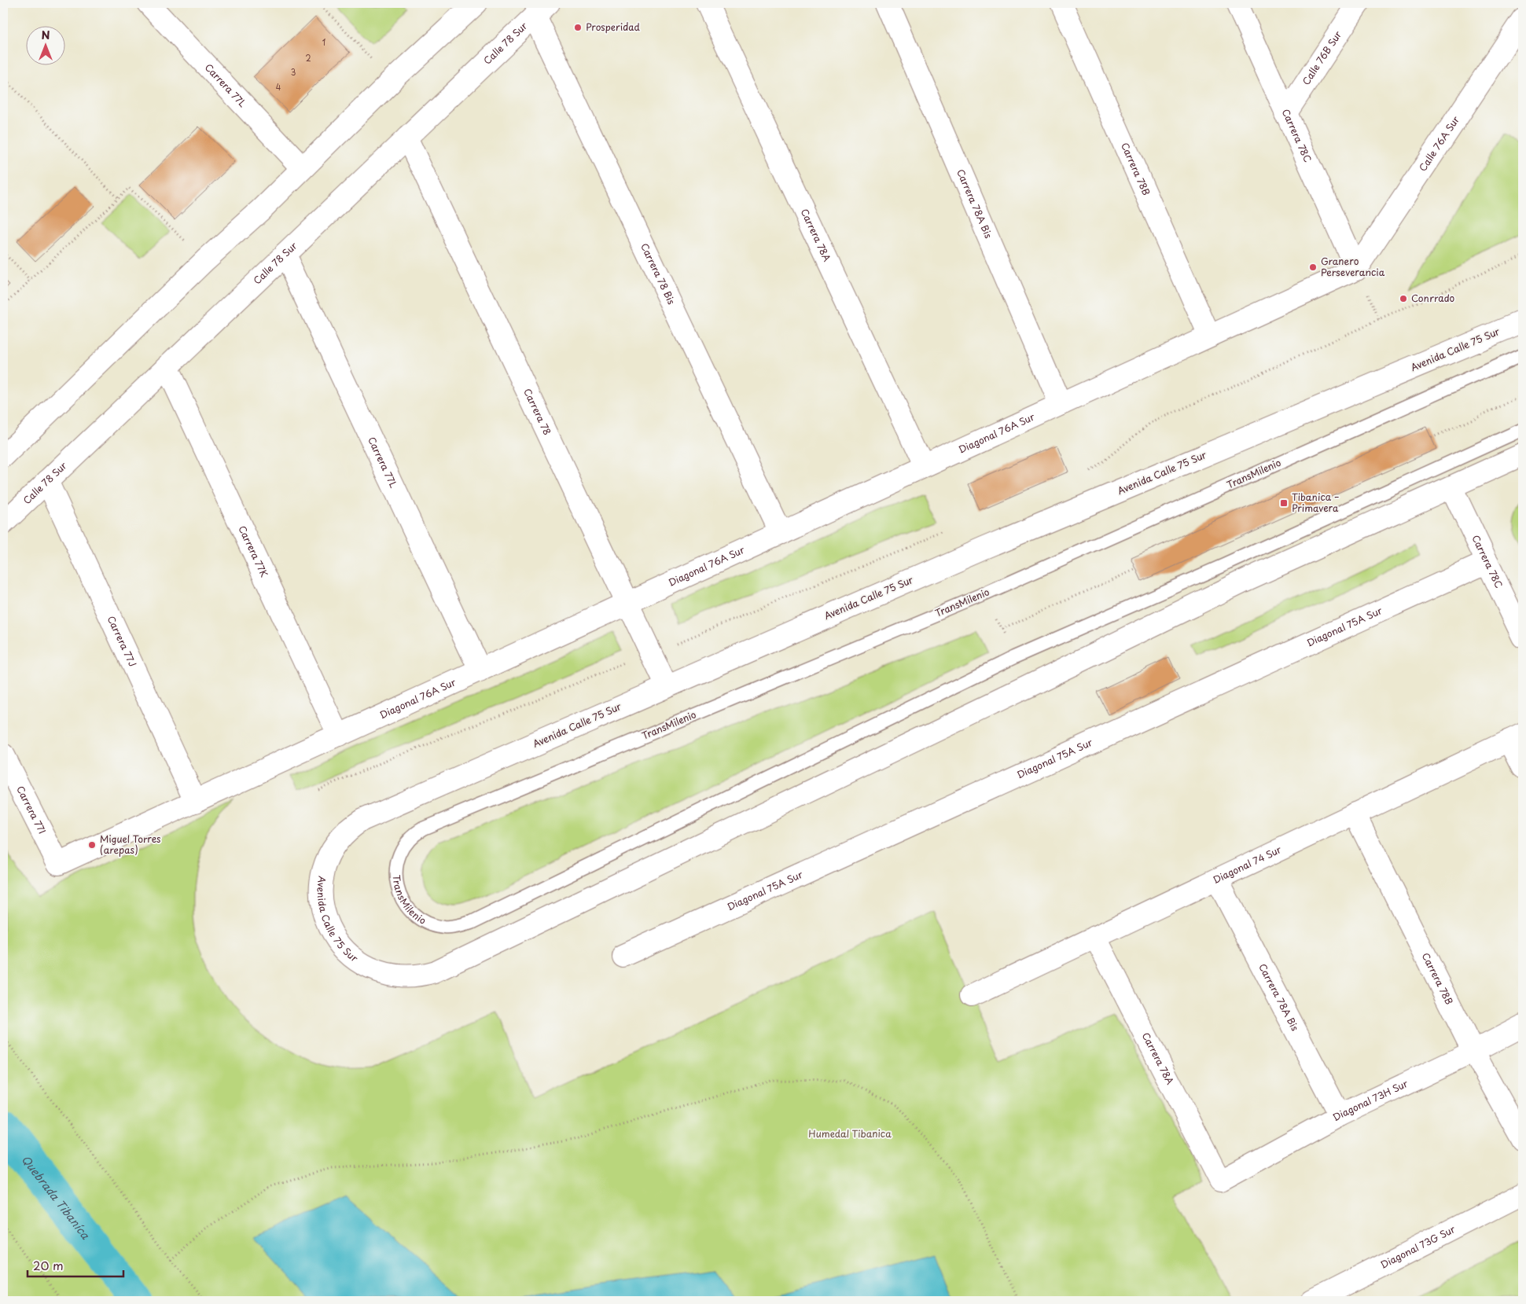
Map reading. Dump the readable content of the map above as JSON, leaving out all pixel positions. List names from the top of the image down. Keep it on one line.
{"streets":{"street":["Calle 78 Sur","Calle 76B Sur","Carrera 77L","Carrera 78C","Calle 76A Sur","Carrera 78B","Carrera 78A Bis","Carrera 78A","Carrera 78 Bis","Avenida Calle 75 Sur","Carrera 78","Diagonal 76A Sur","Carrera 77K","Diagonal 75A Sur","Carrera 77J","Carrera 77I","Diagonal 74 Sur","Diagonal 73H Sur","Diagonal 73G Sur"],"lane":["TransMilenio"]},"crossings":[["Calle 78 Sur","Carrera 77L"],["Calle 78 Sur","Carrera 78 Bis"],["Calle 78 Sur","Carrera 78"],["Calle 78 Sur","Carrera 77K"],["Calle 78 Sur","Carrera 77J"],["Calle 76B Sur","Carrera 78C"],["Carrera 77L","Diagonal 76A Sur"],["Carrera 78C","Calle 76A Sur"],["Carrera 78C","Avenida Calle 75 Sur"],["Carrera 78C","Diagonal 76A Sur"],["Carrera 78C","Diagonal 75A Sur"],["Calle 76A Sur","Diagonal 76A Sur"],["Carrera 78B","Diagonal 76A Sur"],["Carrera 78B","Diagonal 74 Sur"],["Carrera 78B","Diagonal 73H Sur"],["Carrera 78A Bis","Diagonal 76A Sur"],["Carrera 78A Bis","Diagonal 74 Sur"],["Carrera 78A Bis","Diagonal 73H Sur"],["Carrera 78A","Diagonal 76A Sur"],["Carrera 78A","Diagonal 74 Sur"],["Carrera 78A","Diagonal 73H Sur"],["Carrera 78 Bis","Diagonal 76A Sur"],["Avenida Calle 75 Sur","Carrera 78"],["Carrera 78","Diagonal 76A Sur"],["Diagonal 76A Sur","Carrera 77K"],["Diagonal 76A Sur","Carrera 77J"],["Diagonal 76A Sur","Carrera 77I"]],"water":["Quebrada Tibaníca"],"parks":["Humedal Tibanica"],"places":{"other":["Prosperidad","Granero Perseverancia","Conrrado","Miguel Torres (arepas)"],"transit":["Tibanica – Primavera"]},"house_numbers":["1","2","3","4"],"scale_bar":"20 m","north":"top"}
